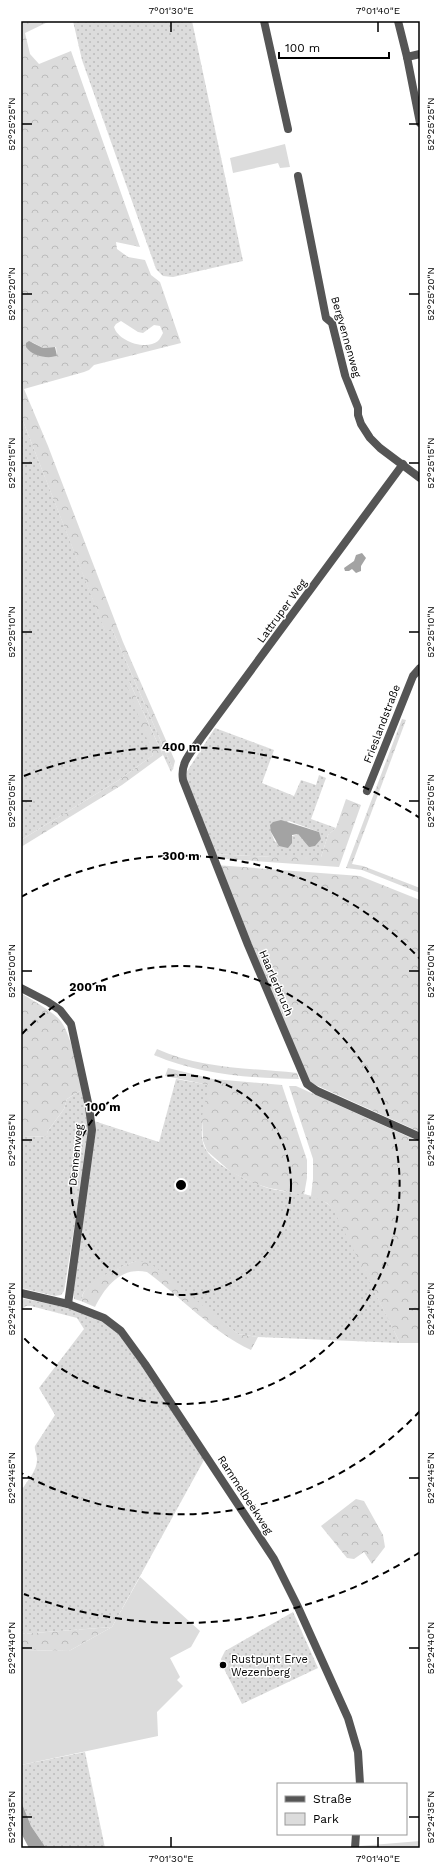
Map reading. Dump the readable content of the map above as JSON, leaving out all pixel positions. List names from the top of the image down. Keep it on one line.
{"streets":{"street":["Bergvennenweg","Lattruper Weg","Frieslandstraße","Haarlerbruch","Dennenweg","Rammelbeekweg"]},"crossings":[["Bergvennenweg","Lattruper Weg"],["Lattruper Weg","Haarlerbruch"],["Dennenweg","Rammelbeekweg"]],"places":["Rustpunt Erve Wezenberg"],"legend":["Straße","Park"],"scale_bar":"100 m","coordinates":["7°01'30\"E","7°01'40\"E","52°25'25\"N","52°25'20\"N","52°25'15\"N","52°25'10\"N","52°25'05\"N","52°25'00\"N","52°24'55\"N","52°24'50\"N","52°24'45\"N","52°24'40\"N","52°24'35\"N"],"rings":["400 m","300 m","200 m","100 m"]}
